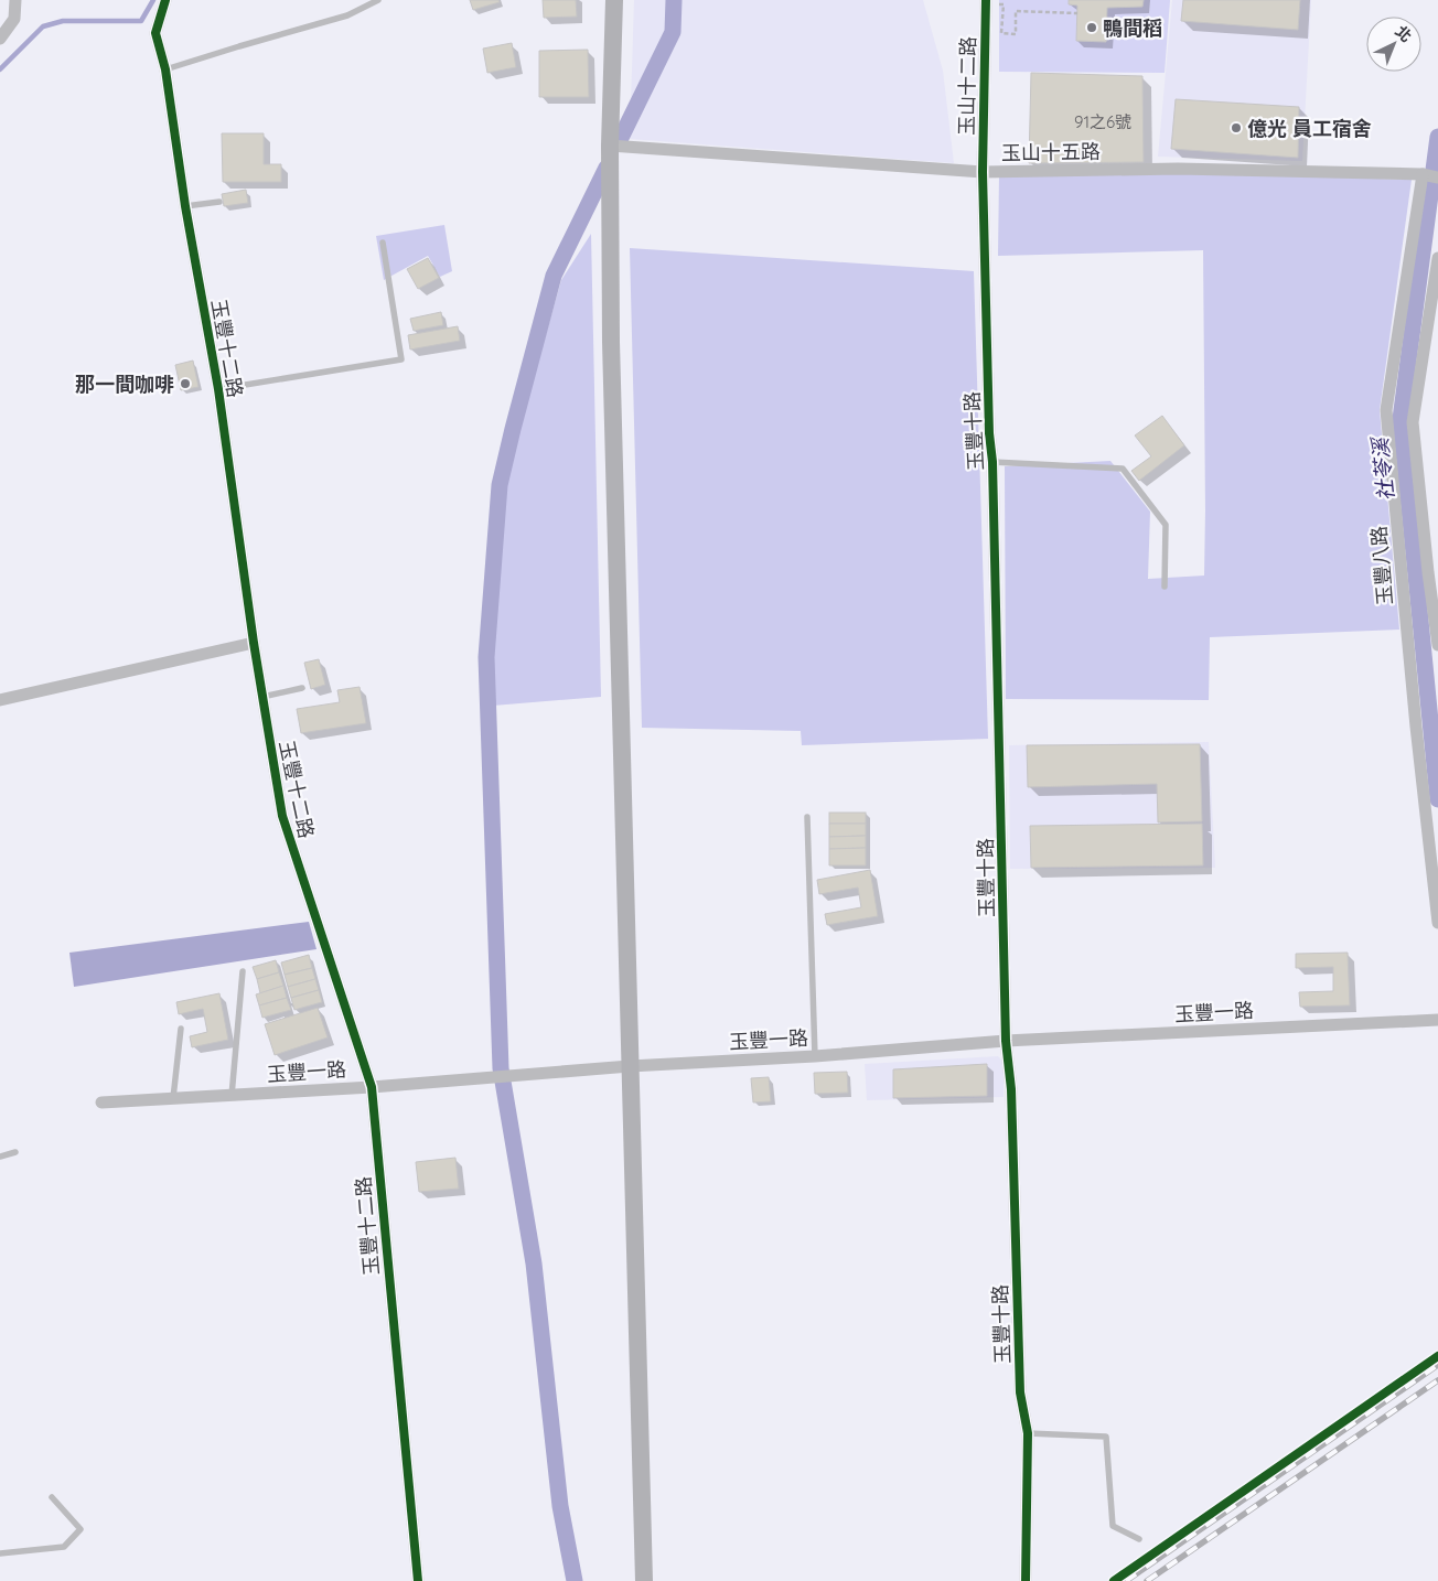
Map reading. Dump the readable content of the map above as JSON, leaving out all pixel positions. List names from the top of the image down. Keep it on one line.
{"streets":{"street":["玉山十二路","玉山十五路","玉豐十二路","玉豐十路","玉豐八路","玉豐一路"]},"crossings":[["玉山十二路","玉山十五路"],["玉山十二路","玉豐十路"],["玉山十五路","玉豐十路"],["玉山十五路","玉豐八路"],["玉豐十二路","玉豐一路"],["玉豐十路","玉豐一路"]],"water":["社苓溪"],"places":["鴨間稻","億光 員工宿舍","那一間咖啡"],"house_numbers":["91之6號"],"north":"top right"}
